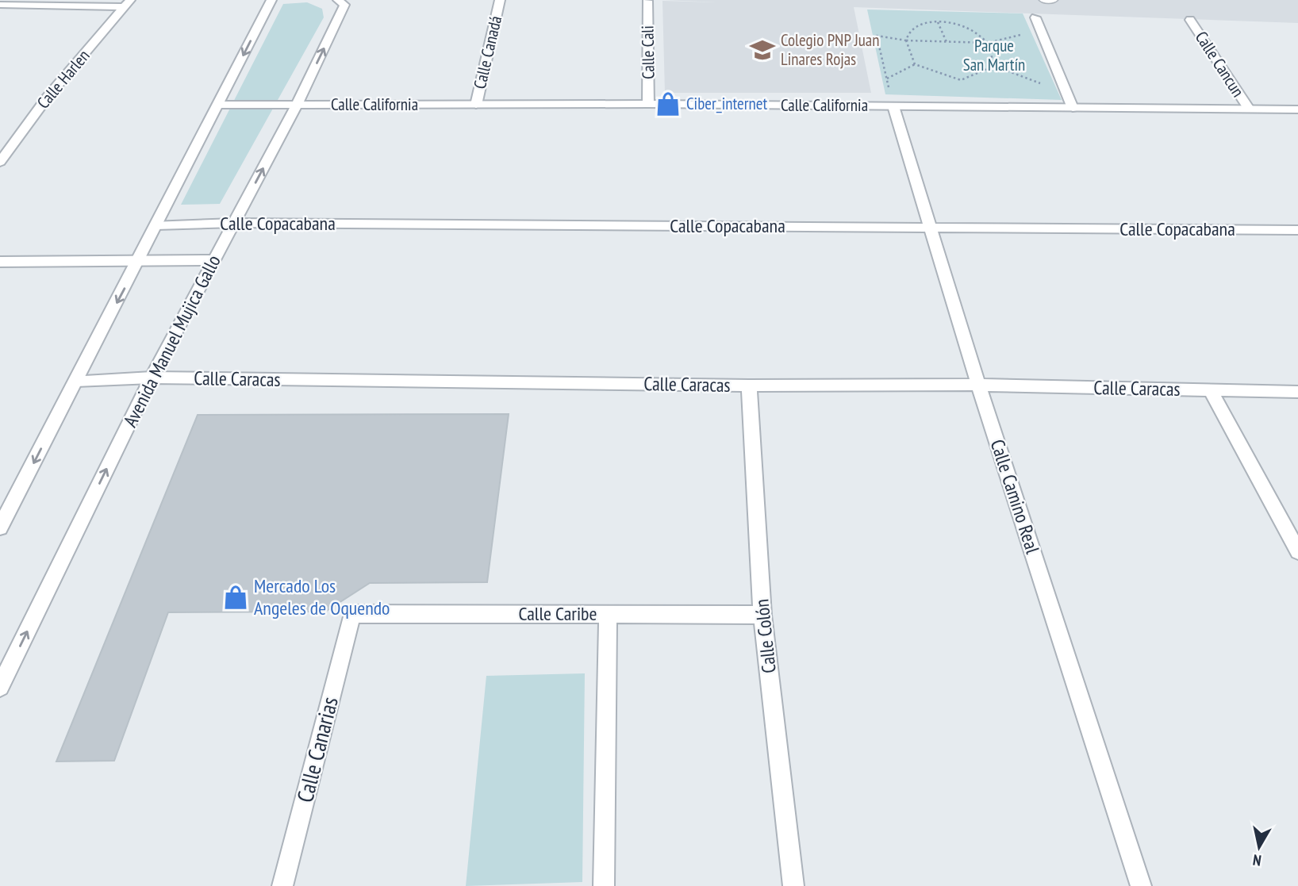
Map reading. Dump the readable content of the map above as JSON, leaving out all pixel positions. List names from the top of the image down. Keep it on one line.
{"streets":{"street":["Calle Canadá","Calle Cali","Calle Cancun","Calle Harlen","Calle California","Calle Copacabana","Avenida Manuel Mujica Gallo","Calle Caracas","Calle Camino Real","Calle Caribe","Calle Colón","Calle Canarias"]},"crossings":[["Calle Canadá","Calle California"],["Calle Cali","Calle California"],["Calle Cancun","Calle California"],["Calle California","Avenida Manuel Mujica Gallo"],["Calle California","Calle Camino Real"],["Calle Copacabana","Avenida Manuel Mujica Gallo"],["Calle Copacabana","Calle Camino Real"],["Avenida Manuel Mujica Gallo","Calle Caracas"],["Calle Caracas","Calle Camino Real"],["Calle Caracas","Calle Colón"],["Calle Caribe","Calle Colón"],["Calle Caribe","Calle Canarias"]],"parks":["Parque San Martín"],"places":{"school or university":["Colegio PNP Juan Linares Rojas"],"shop":["Ciber_internet","Mercado Los Angeles de Oquendo"]},"north":"bottom"}
